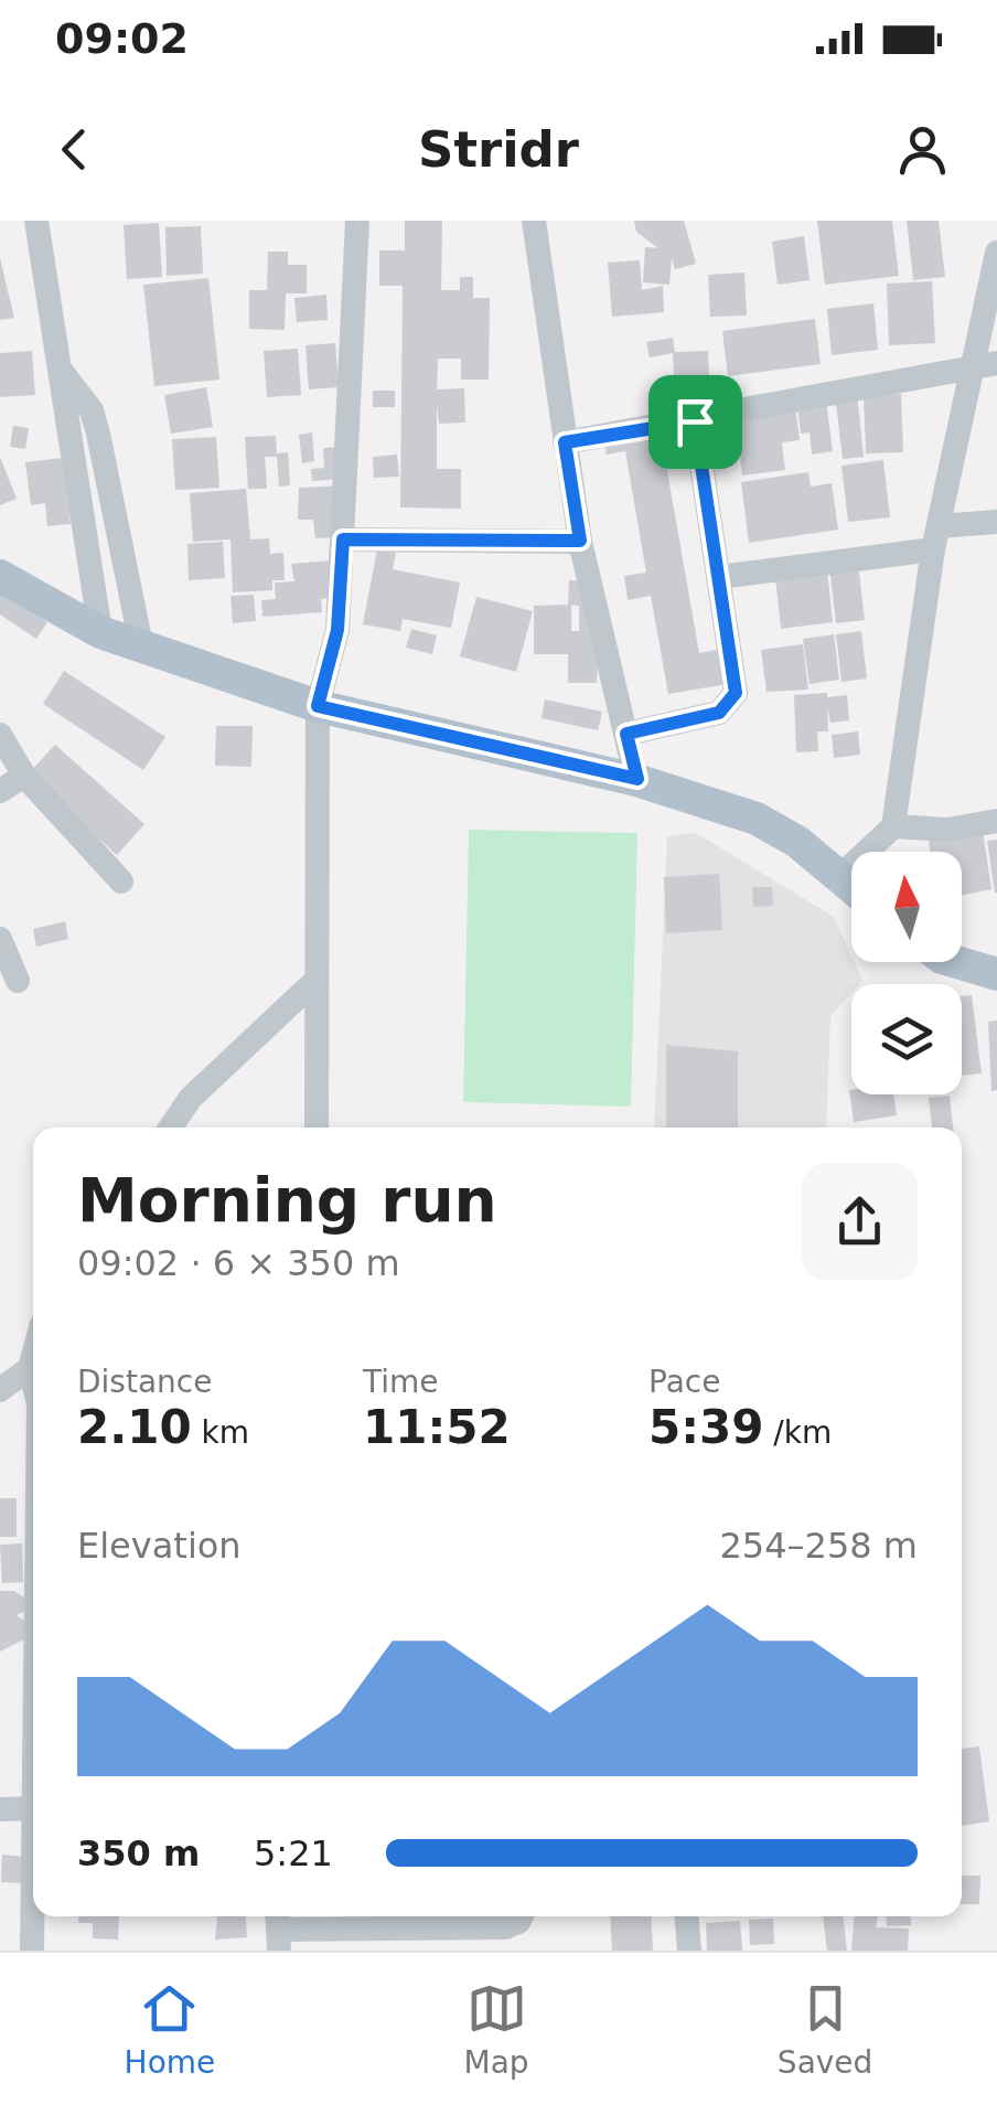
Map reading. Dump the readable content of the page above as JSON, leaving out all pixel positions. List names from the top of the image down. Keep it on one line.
{"north":"top","page":{"status":"09:02","header":"Stridr","heading":["Morning run","09:02 · 6 × 350 m"],"stats":[["Distance","2.10 km"],["Time","11:52"],["Pace","5:39 /km"]],"chart":["Elevation","254–258 m"],"list":[{"name":"350 m","note":"5:21"}],"tabs":["Home","Map","Saved"]}}
